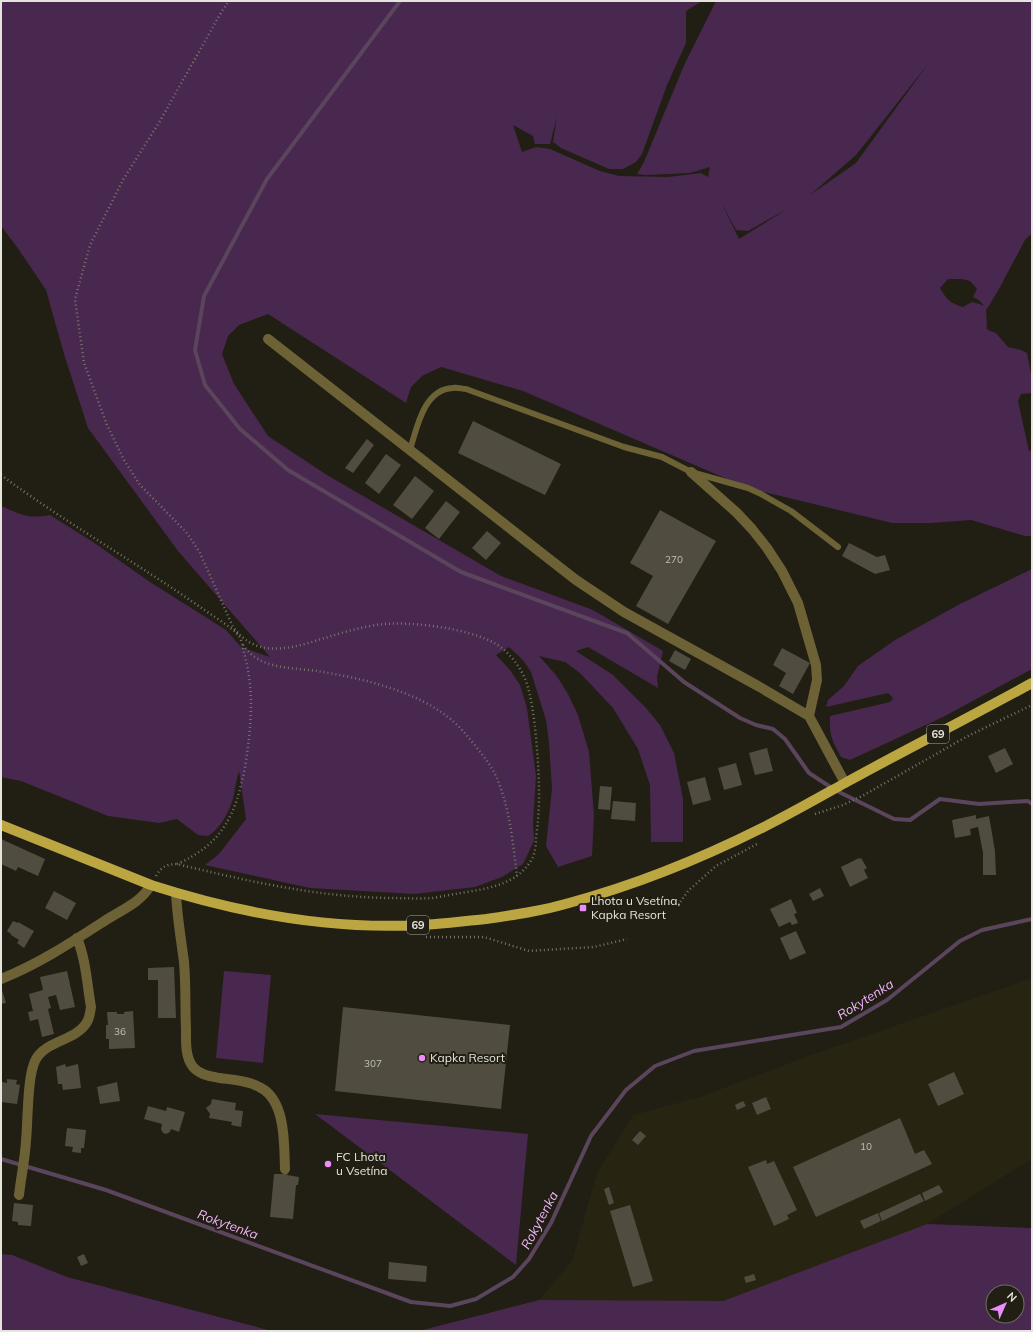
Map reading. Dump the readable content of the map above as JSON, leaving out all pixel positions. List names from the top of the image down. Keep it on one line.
{"streets":{"main road":["69"]},"water":["Rokytenka"],"places":{"transit":["Lhota u Vsetína, Kapka Resort"],"other":["Kapka Resort","FC Lhota u Vsetína"]},"house_numbers":["270","36","307","10"],"north":"top right"}
